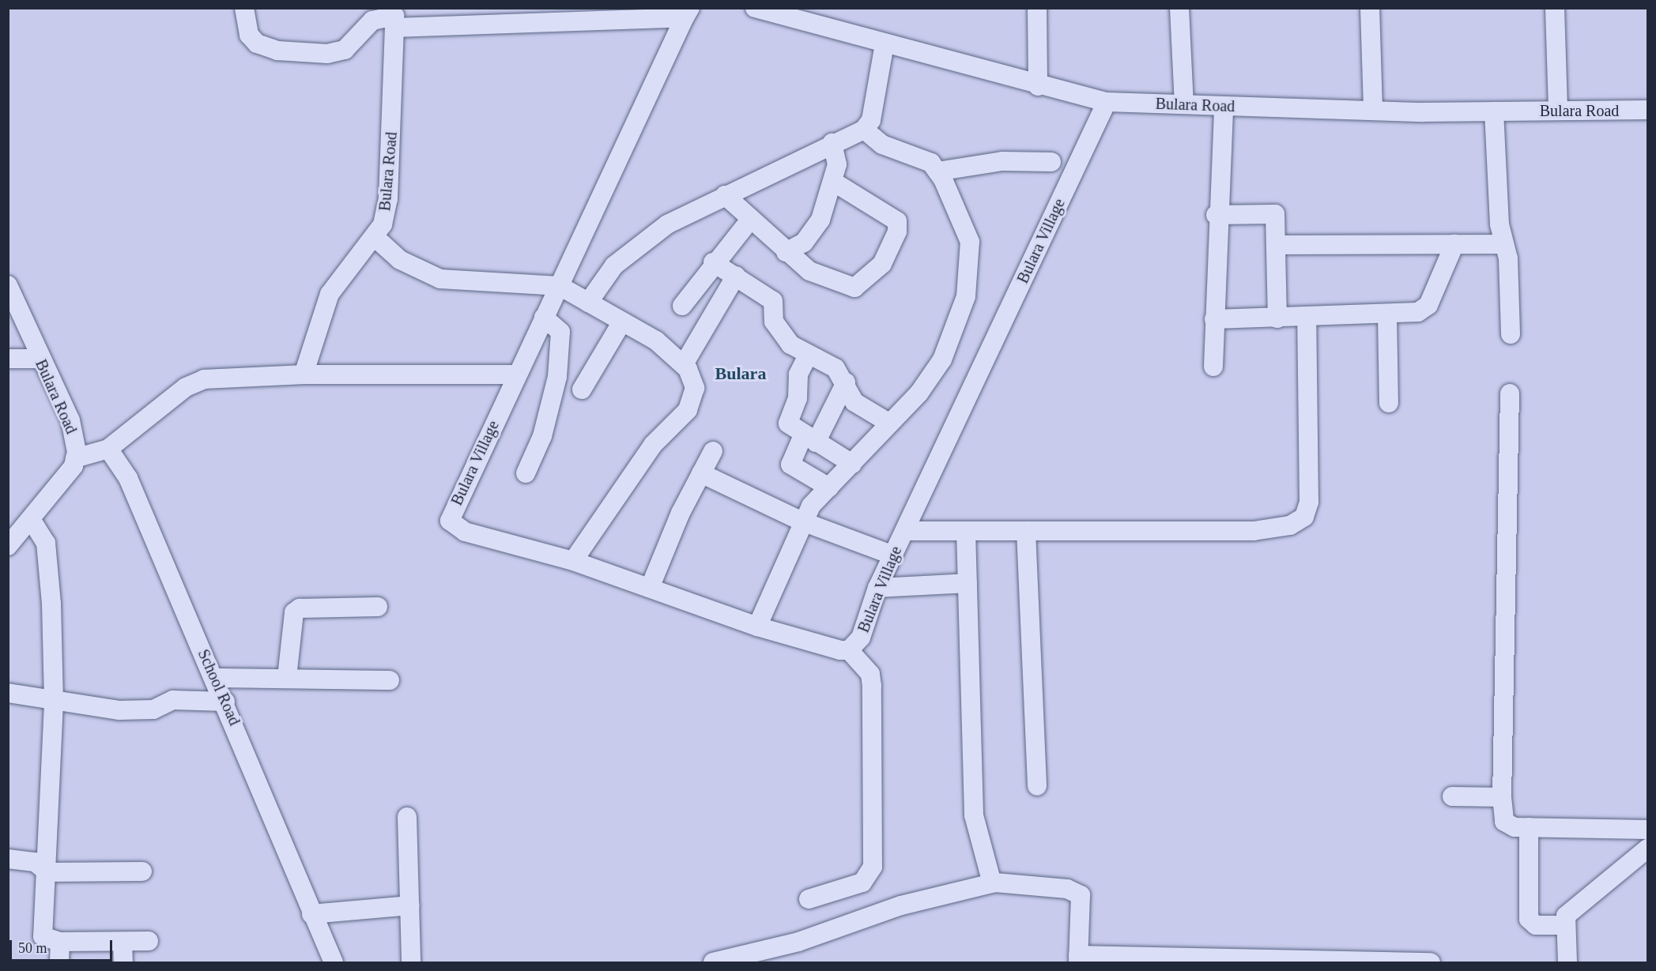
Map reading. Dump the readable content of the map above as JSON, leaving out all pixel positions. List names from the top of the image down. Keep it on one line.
{"streets":{"street":["Bulara Road","Bulara Village","School Road"]},"crossings":[["Bulara Road","Bulara Village"]],"districts":["Bulara"],"scale_bar":"50 m"}
